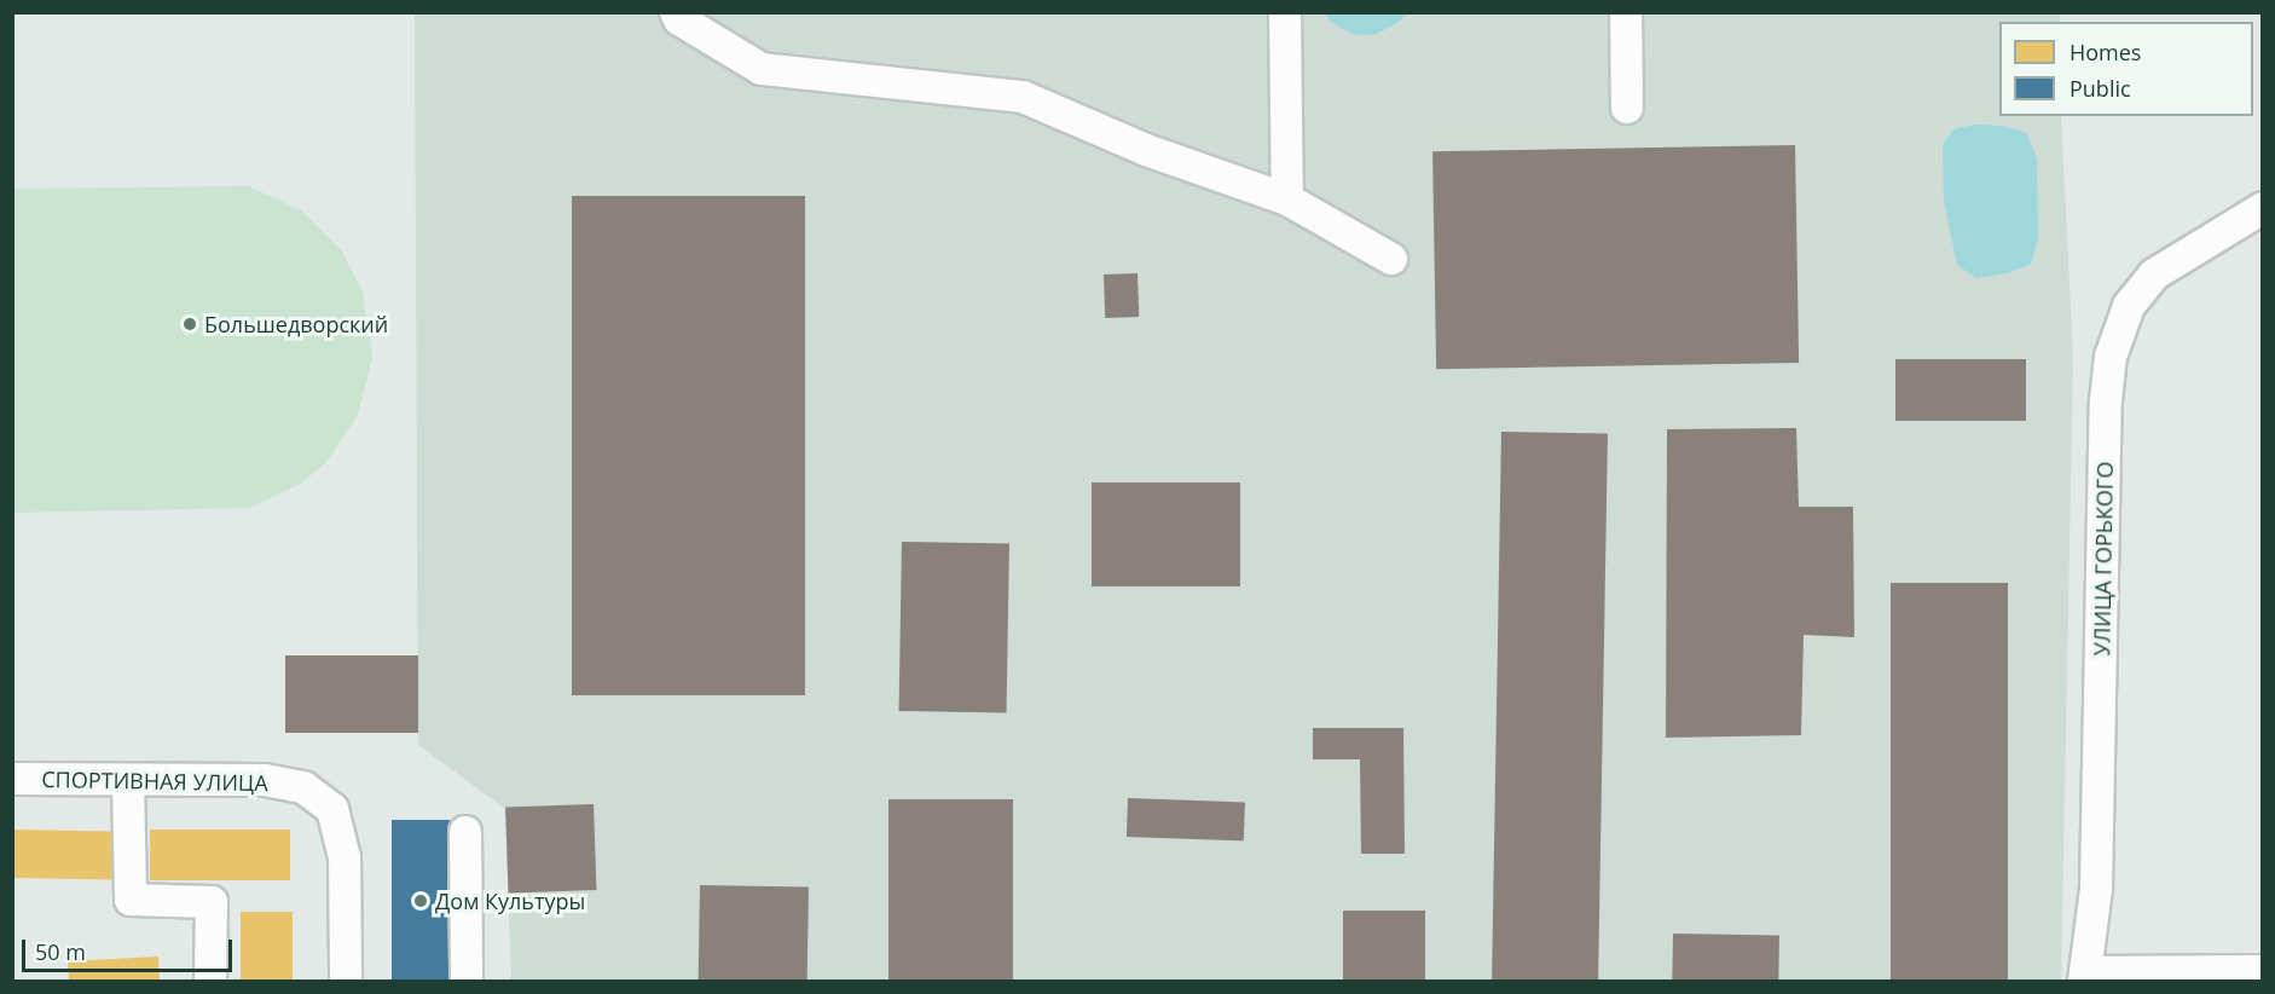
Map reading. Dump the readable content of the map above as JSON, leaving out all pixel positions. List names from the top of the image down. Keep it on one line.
{"streets":{"street":["УЛИЦА ГОРЬКОГО","СПОРТИВНАЯ УЛИЦА"]},"places":["Большедворский","Дом Культуры"],"legend":["Homes","Public"],"scale_bar":"50 m"}
